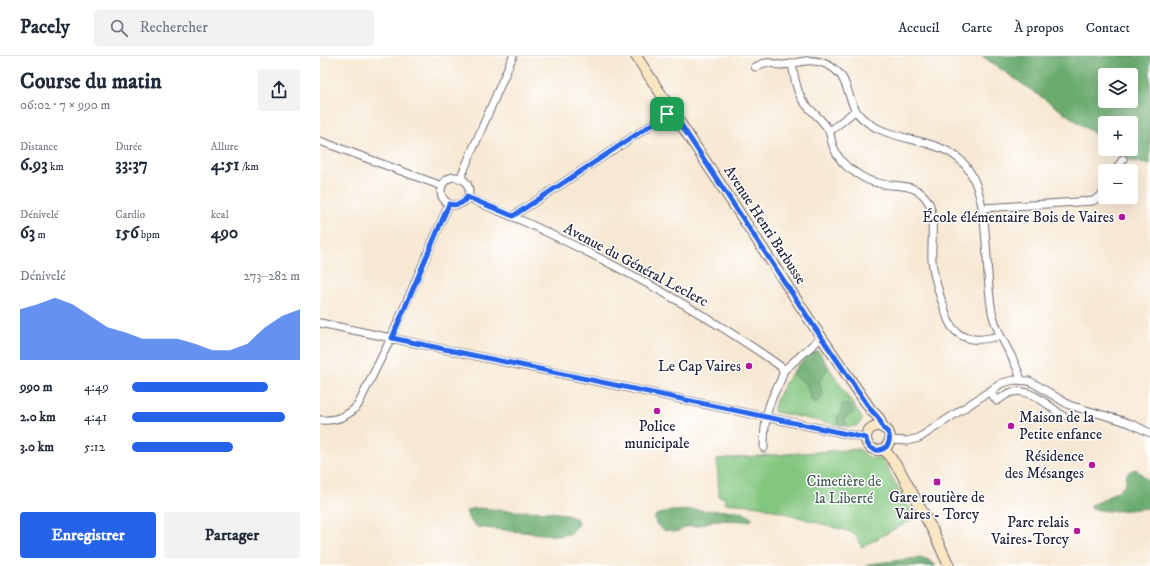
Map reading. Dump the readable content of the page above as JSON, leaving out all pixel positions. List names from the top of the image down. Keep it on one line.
{"streets":{"main road":["Avenue Henri Barbusse"],"street":["Avenue du Général Leclerc"]},"parks":["Cimetière de la Liberté"],"places":{"other":["École élémentaire Bois de Vaires","Le Cap Vaires","Police municipale","Maison de la Petite enfance","Résidence des Mésanges","Parc relais Vaires-Torcy"],"transit":["Gare routière de Vaires - Torcy"]},"page":{"header":"Pacely","search":"Rechercher","nav":["Accueil","Carte","À propos","Contact"],"heading":["Course du matin","06:02 · 7 × 990 m"],"map_buttons":["+","−"],"stats":[["Distance","6.93 km"],["Durée","33:37"],["Allure","4:51 /km"],["Dénivelé","63 m"],["Cardio","156 bpm"],["kcal","490"]],"chart":["Dénivelé","273–282 m"],"list":[{"name":"990 m","note":"4:49"},{"name":"2.0 km","note":"4:41"},{"name":"3.0 km","note":"5:12"}],"buttons":["Enregistrer","Partager"]}}
